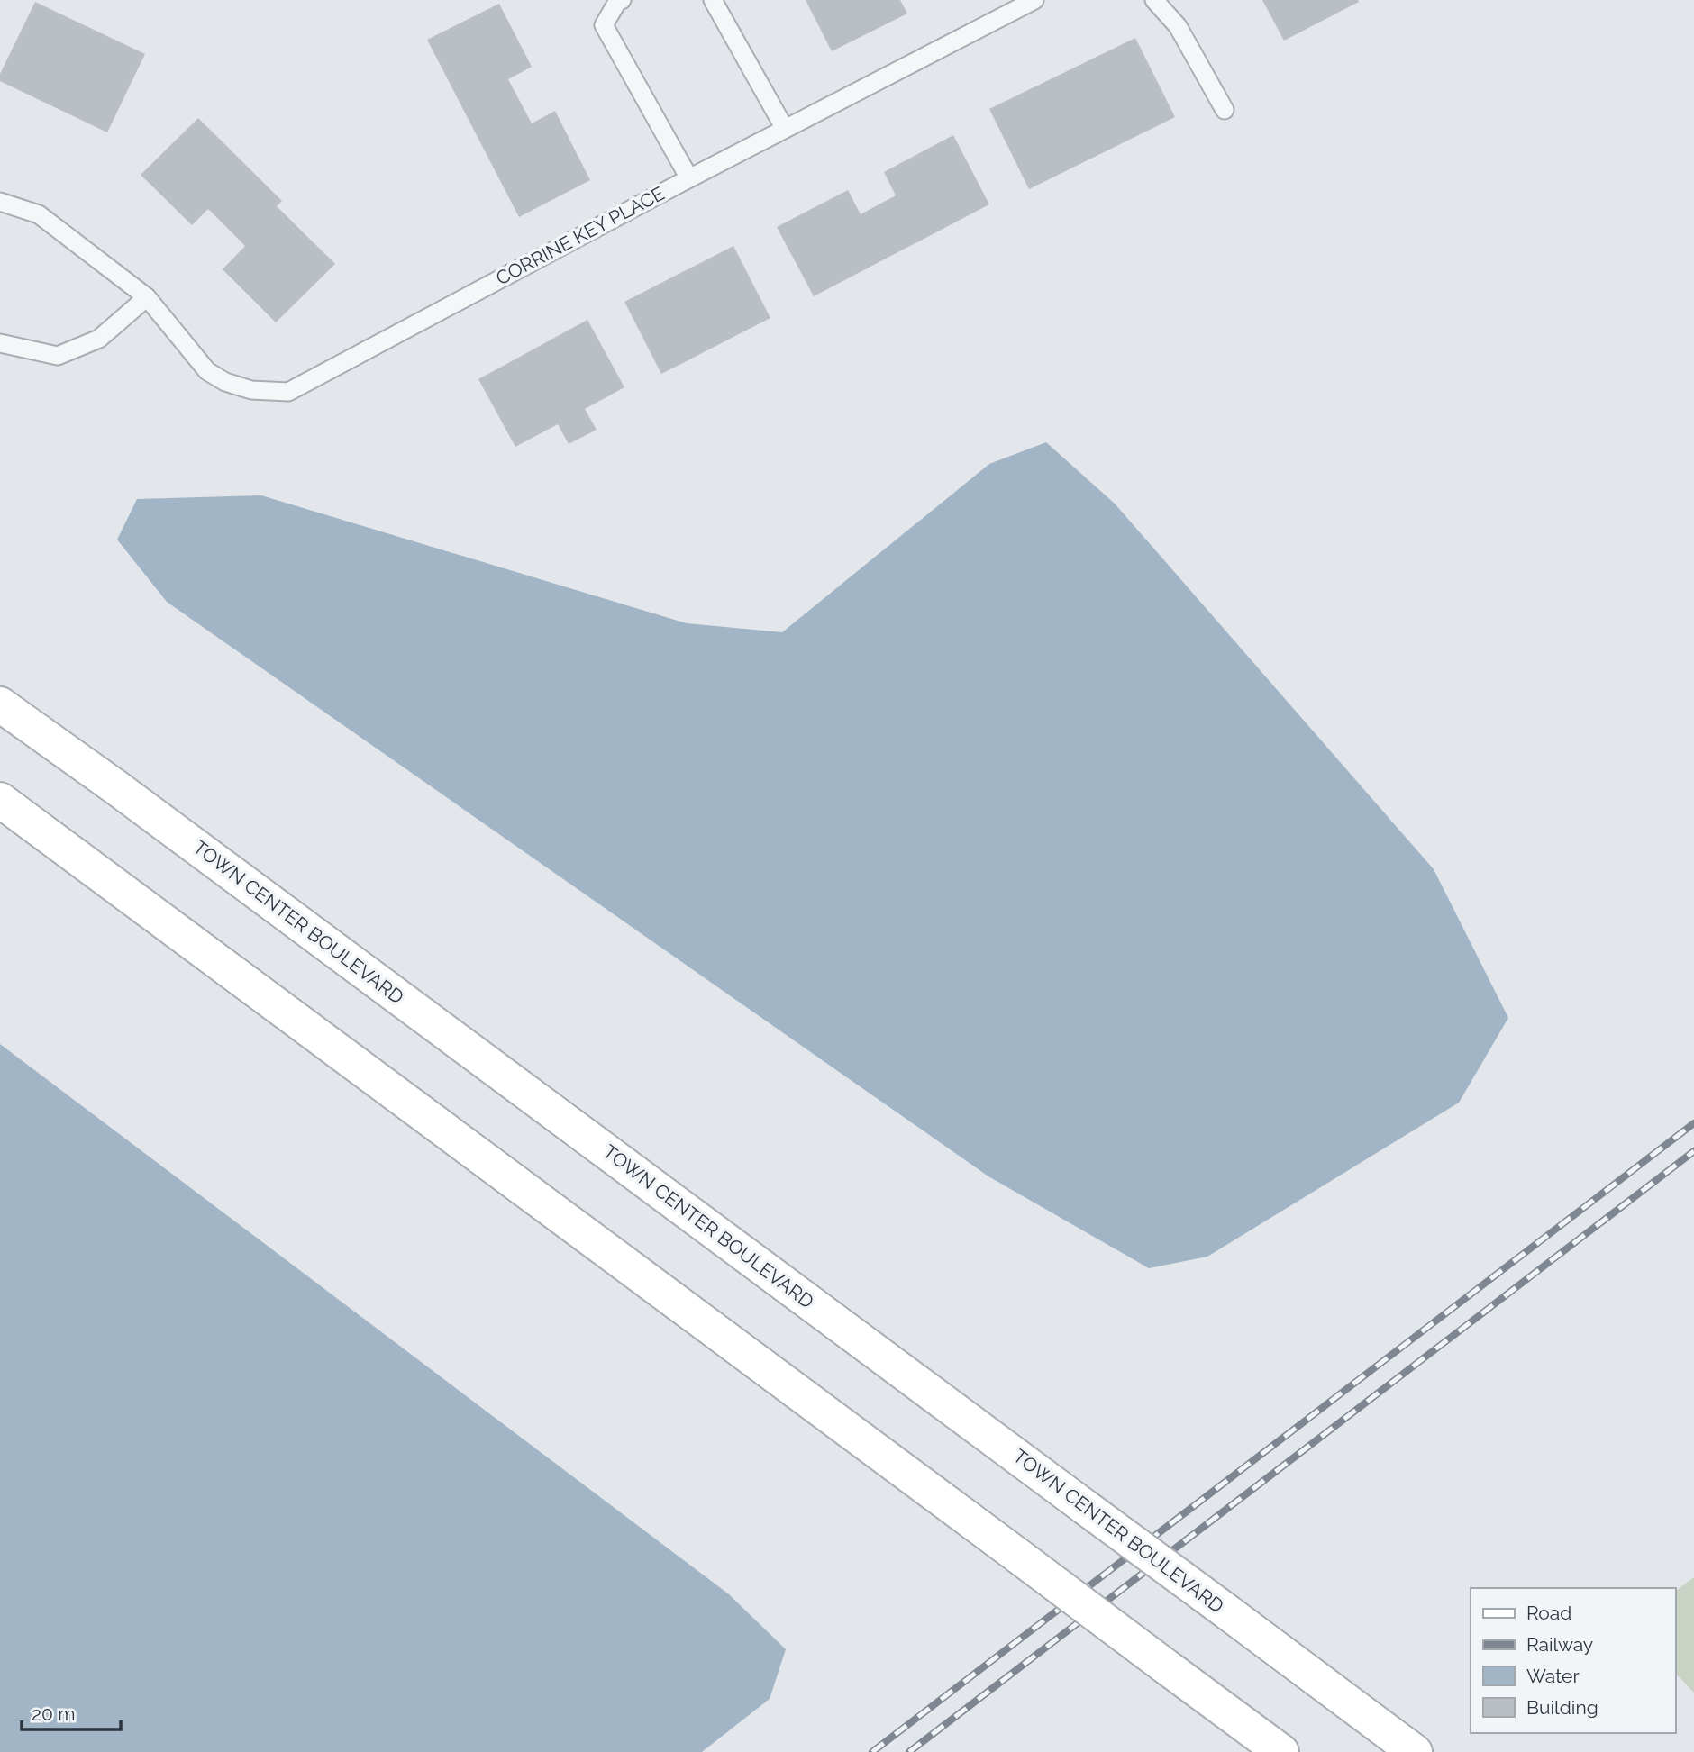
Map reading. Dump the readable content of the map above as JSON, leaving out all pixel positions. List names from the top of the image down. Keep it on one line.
{"streets":{"main road":["TOWN CENTER BOULEVARD"],"lane":["CORRINE KEY PLACE"]},"legend":["Road","Railway","Water","Building"],"scale_bar":"20 m"}
